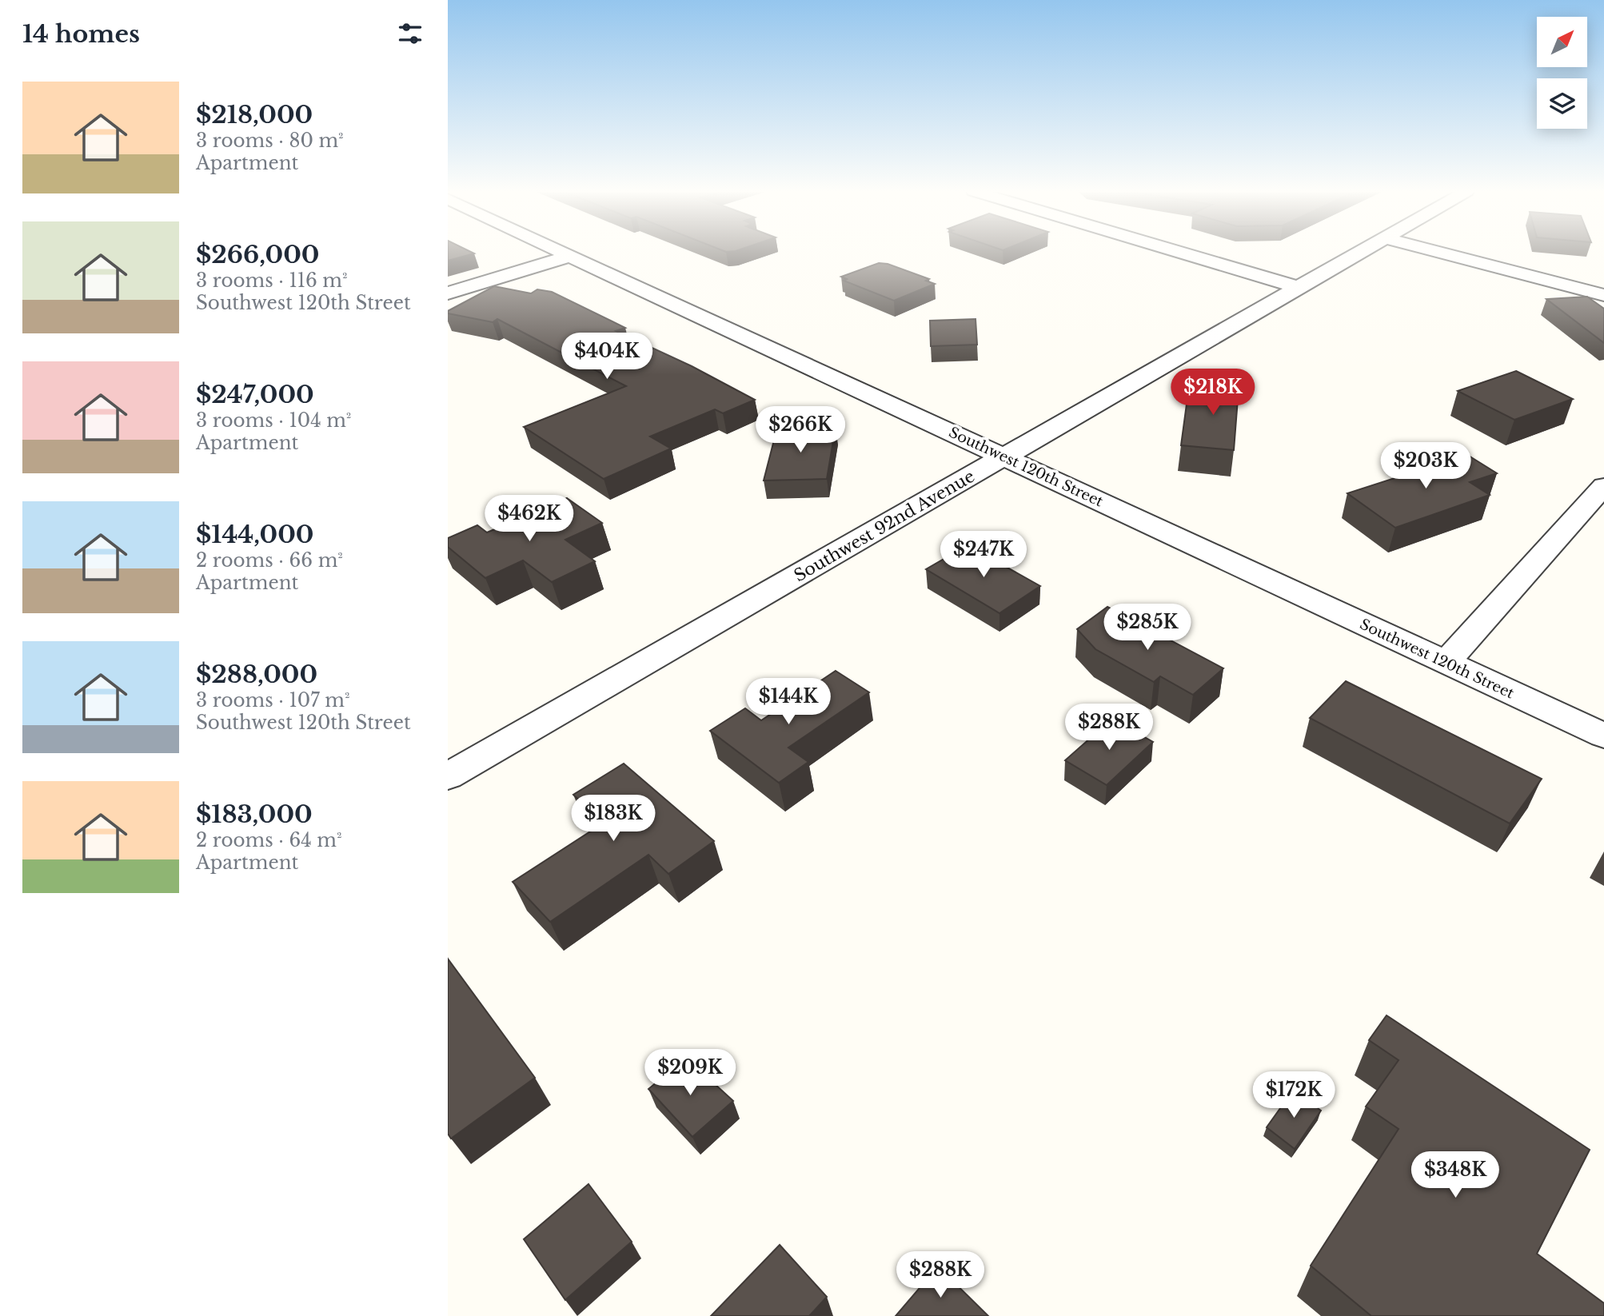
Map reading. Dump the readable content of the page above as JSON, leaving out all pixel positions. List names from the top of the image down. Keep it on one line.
{"streets":{"street":["Southwest 120th Street","Southwest 92nd Avenue"]},"crossings":[["Southwest 120th Street","Southwest 92nd Avenue"]],"north":"top right","page":{"heading":"14 homes","list":[{"name":"$218,000","note":"3 rooms · 80 m² · Apartment"},{"name":"$266,000","note":"3 rooms · 116 m² · Southwest 120th Street"},{"name":"$247,000","note":"3 rooms · 104 m² · Apartment"},{"name":"$144,000","note":"2 rooms · 66 m² · Apartment"},{"name":"$288,000","note":"3 rooms · 107 m² · Southwest 120th Street"},{"name":"$183,000","note":"2 rooms · 64 m² · Apartment"}],"price":["$404K","$218K","$266K","$203K","$462K","$247K","$285K","$144K","$288K","$183K","$209K","$172K","$348K","$288K"]}}
